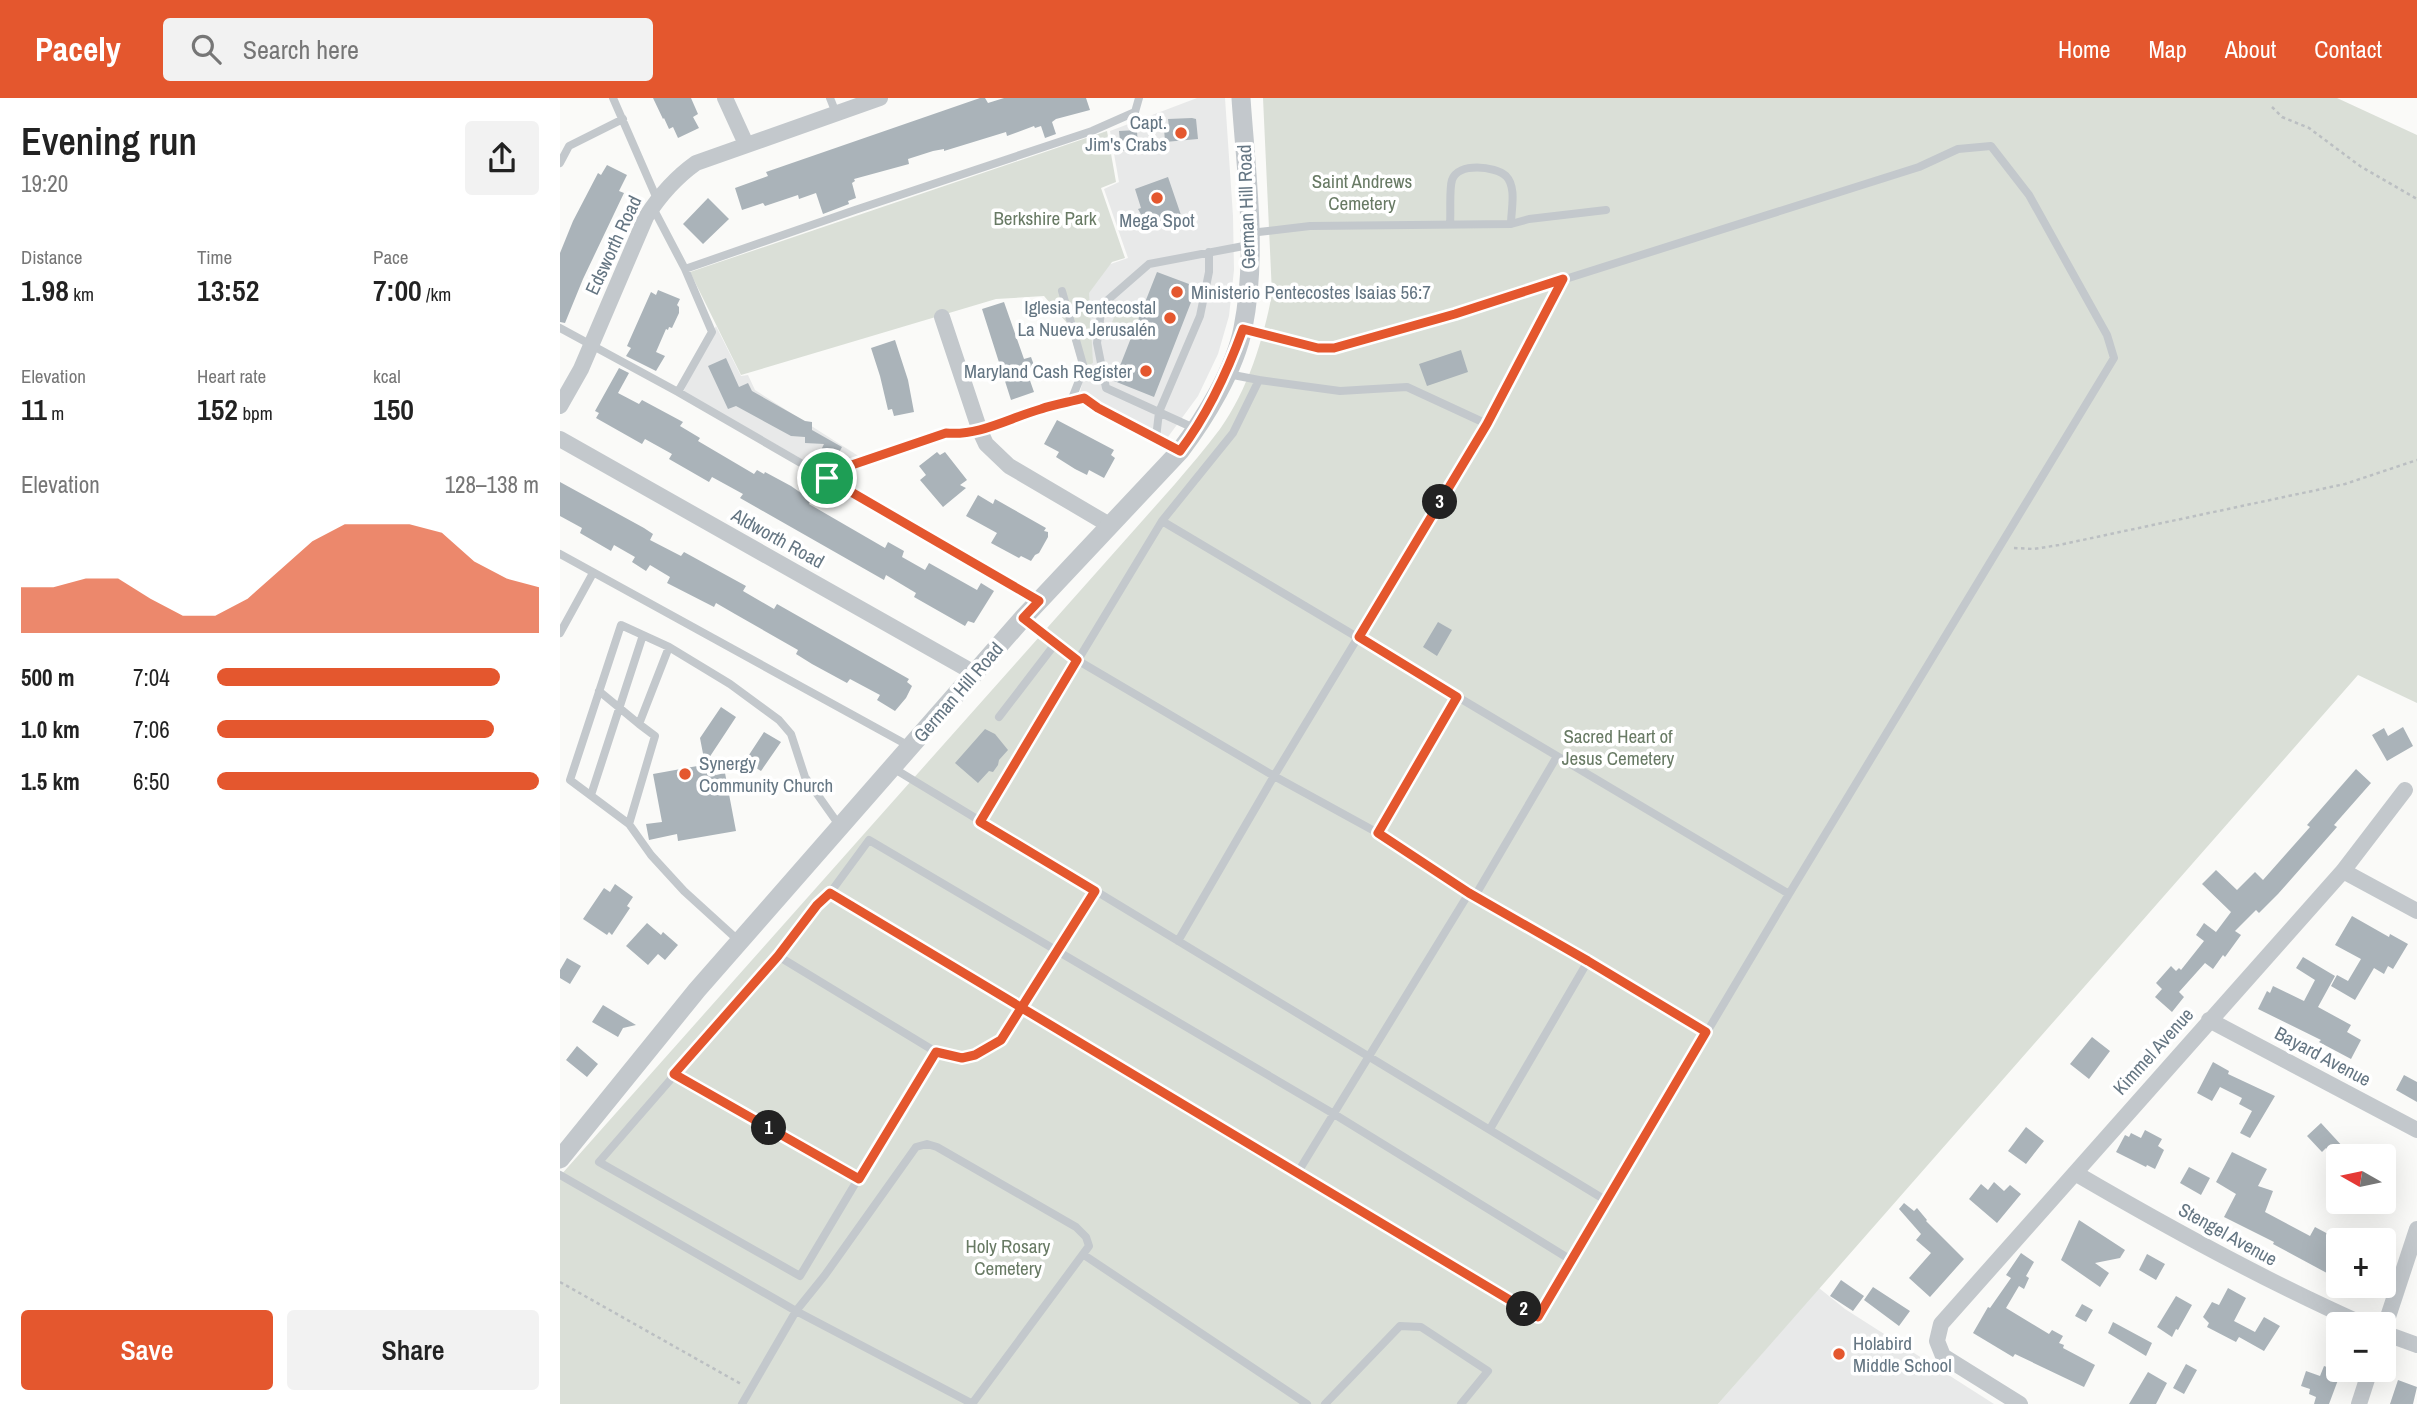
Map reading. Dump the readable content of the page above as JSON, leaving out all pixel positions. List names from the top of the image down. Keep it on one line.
{"streets":{"street":["German Hill Road","Edsworth Road","Aldworth Road","Kimmel Avenue","Bayard Avenue","Stengel Avenue"]},"crossings":[["German Hill Road","Aldworth Road"],["Kimmel Avenue","Bayard Avenue"],["Kimmel Avenue","Stengel Avenue"]],"parks":["Saint Andrews Cemetery","Berkshire Park","Sacred Heart of Jesus Cemetery","Holy Rosary Cemetery"],"places":["Capt. Jim's Crabs","Mega Spot","Ministerio Pentecostes Isaias 56:7","Iglesia Pentecostal La Nueva Jerusalén","Maryland Cash Register","Synergy Community Church","Holabird Middle School"],"north":"left","page":{"header":"Pacely","search":"Search here","nav":["Home","Map","About","Contact"],"heading":["Evening run","19:20"],"stats":[["Distance","1.98 km"],["Time","13:52"],["Pace","7:00 /km"],["Elevation","11 m"],["Heart rate","152 bpm"],["kcal","150"]],"chart":["Elevation","128–138 m"],"pins":["3","1","2"],"list":[{"name":"500 m","note":"7:04"},{"name":"1.0 km","note":"7:06"},{"name":"1.5 km","note":"6:50"}],"map_buttons":["+","−"],"buttons":["Save","Share"]}}
